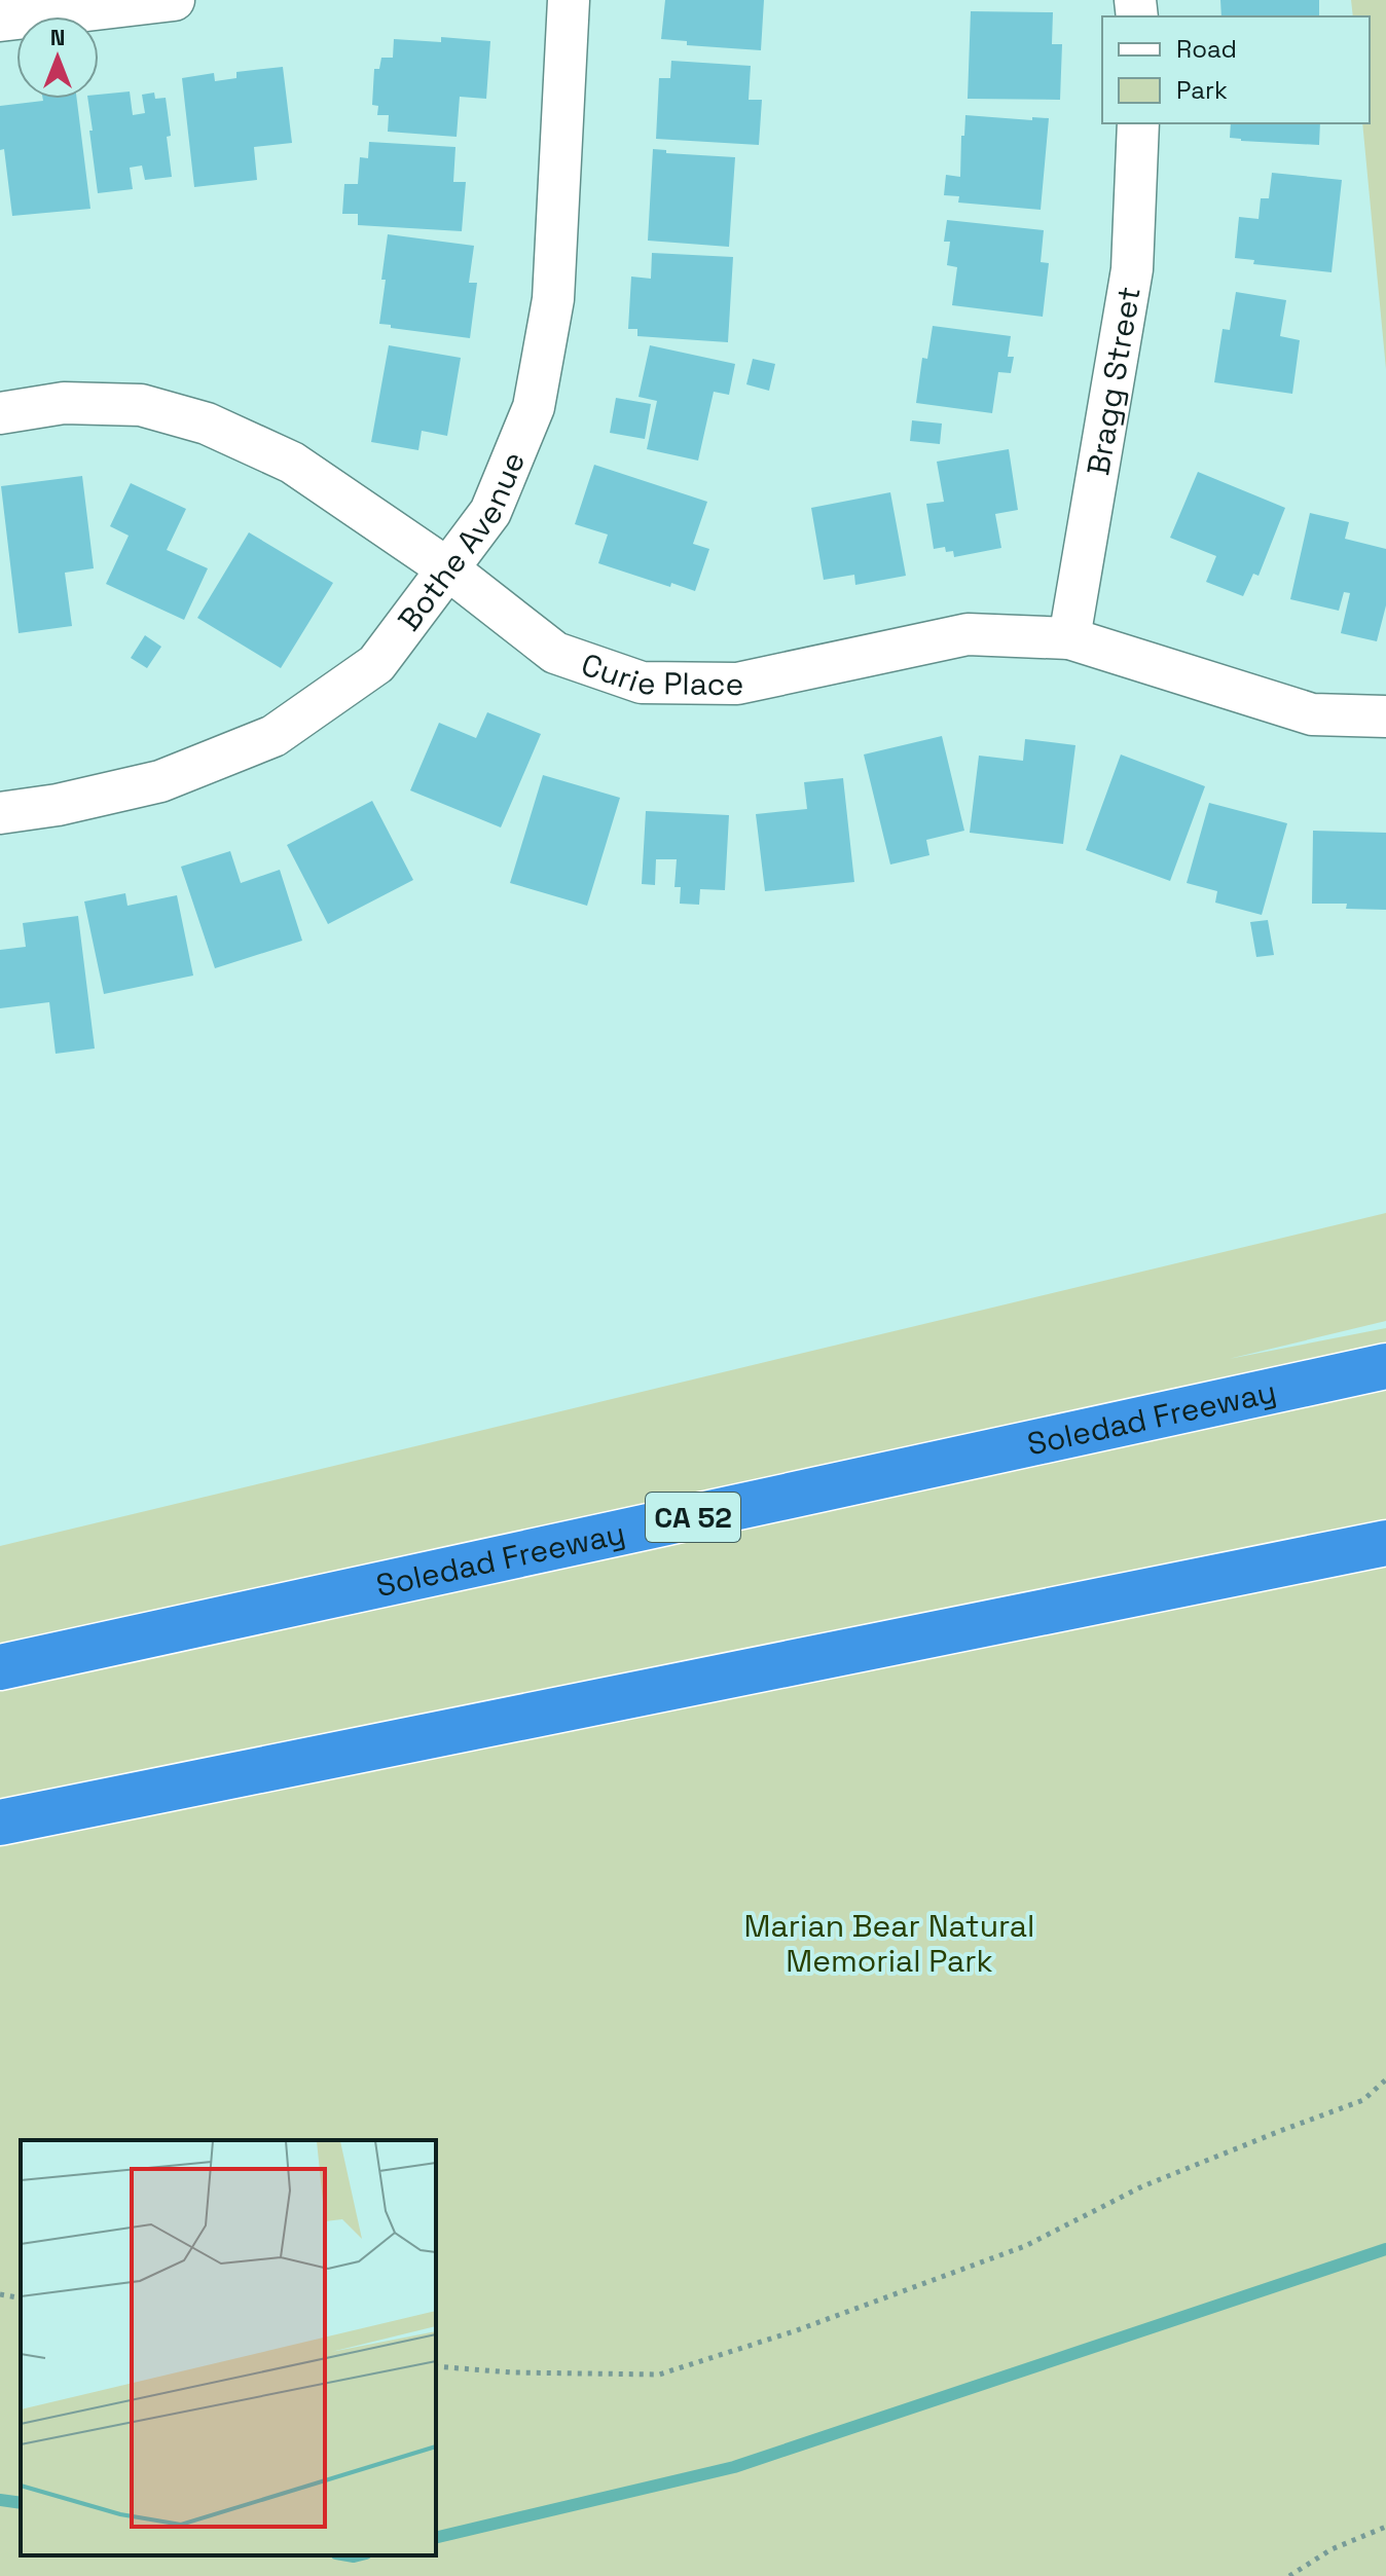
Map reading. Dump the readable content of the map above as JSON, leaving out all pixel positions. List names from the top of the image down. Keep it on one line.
{"streets":{"highway":["Soledad Freeway","CA 52"],"street":["Bragg Street","Bothe Avenue","Curie Place"]},"crossings":[["Bragg Street","Curie Place"],["Bothe Avenue","Curie Place"]],"parks":["Marian Bear Natural Memorial Park"],"legend":["Road","Park"],"north":"top"}
